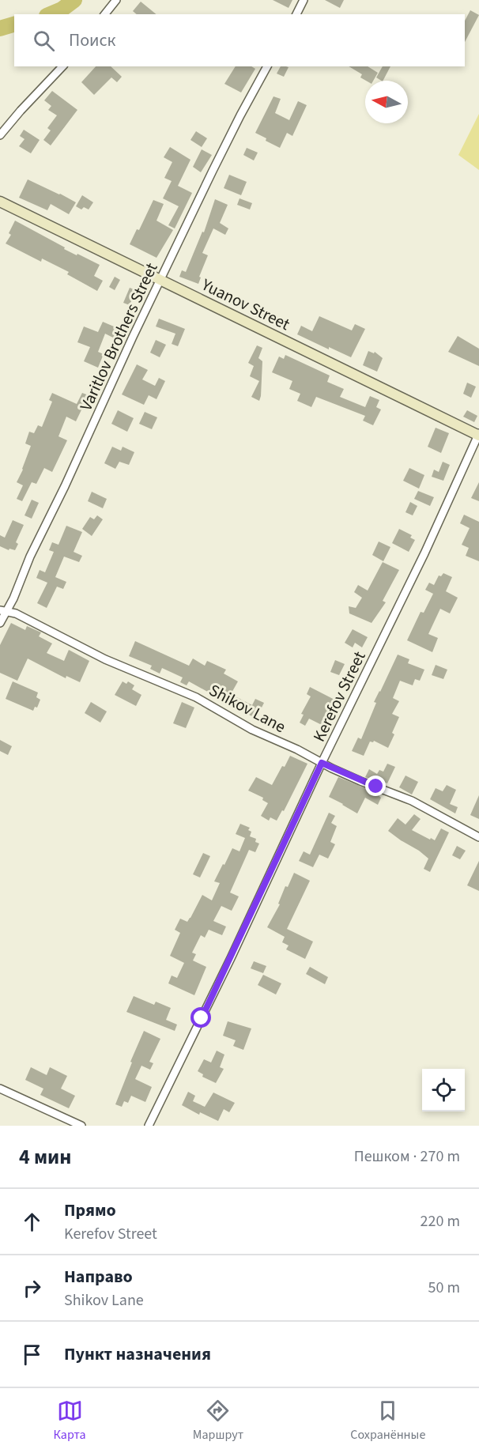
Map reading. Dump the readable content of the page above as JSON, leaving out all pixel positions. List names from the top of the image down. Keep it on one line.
{"streets":{"street":["Yuanov Street","Varitlov Brothers Street","Kerefov Street","Shikov Lane"]},"crossings":[["Yuanov Street","Varitlov Brothers Street"],["Yuanov Street","Kerefov Street"],["Varitlov Brothers Street","Shikov Lane"],["Kerefov Street","Shikov Lane"]],"north":"left","page":{"search":"Поиск","heading":["4 мин","Пешком · 270 m"],"list":[["Прямо","Kerefov Street","220 m"],["Направо","Shikov Lane","50 m"],"Пункт назначения"],"nav":["Карта","Маршрут","Сохранённые"]}}
